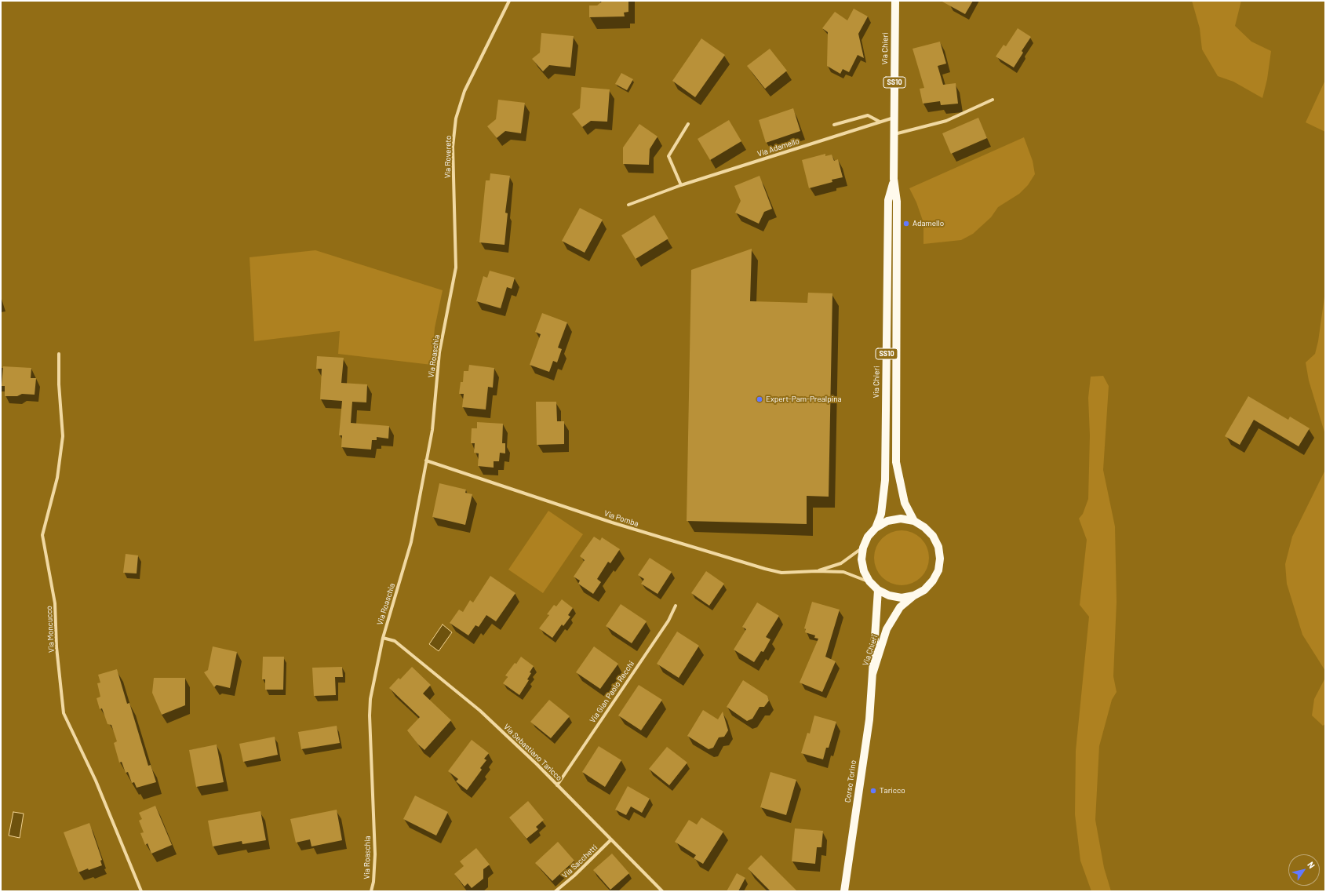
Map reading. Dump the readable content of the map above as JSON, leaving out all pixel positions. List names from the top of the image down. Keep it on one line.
{"streets":{"main road":["Via Chieri","SS10","Corso Torino"],"street":["Via Adamello","Via Rovereto","Via Roaschia","Via Pomba","Via Moncucco","Via Gian Paolo Recchi","Via Sebastiano Taricco","Via Sacchetti"]},"crossings":[["Via Chieri","Via Adamello"],["Via Chieri","Via Pomba"],["Via Chieri","Corso Torino"],["Via Rovereto","Via Roaschia"],["Via Roaschia","Via Pomba"],["Via Roaschia","Via Sebastiano Taricco"],["Via Gian Paolo Recchi","Via Sebastiano Taricco"],["Via Sebastiano Taricco","Via Sacchetti"]],"places":["Adamello","Expert-Pam-Prealpina","Taricco"],"north":"top right"}
